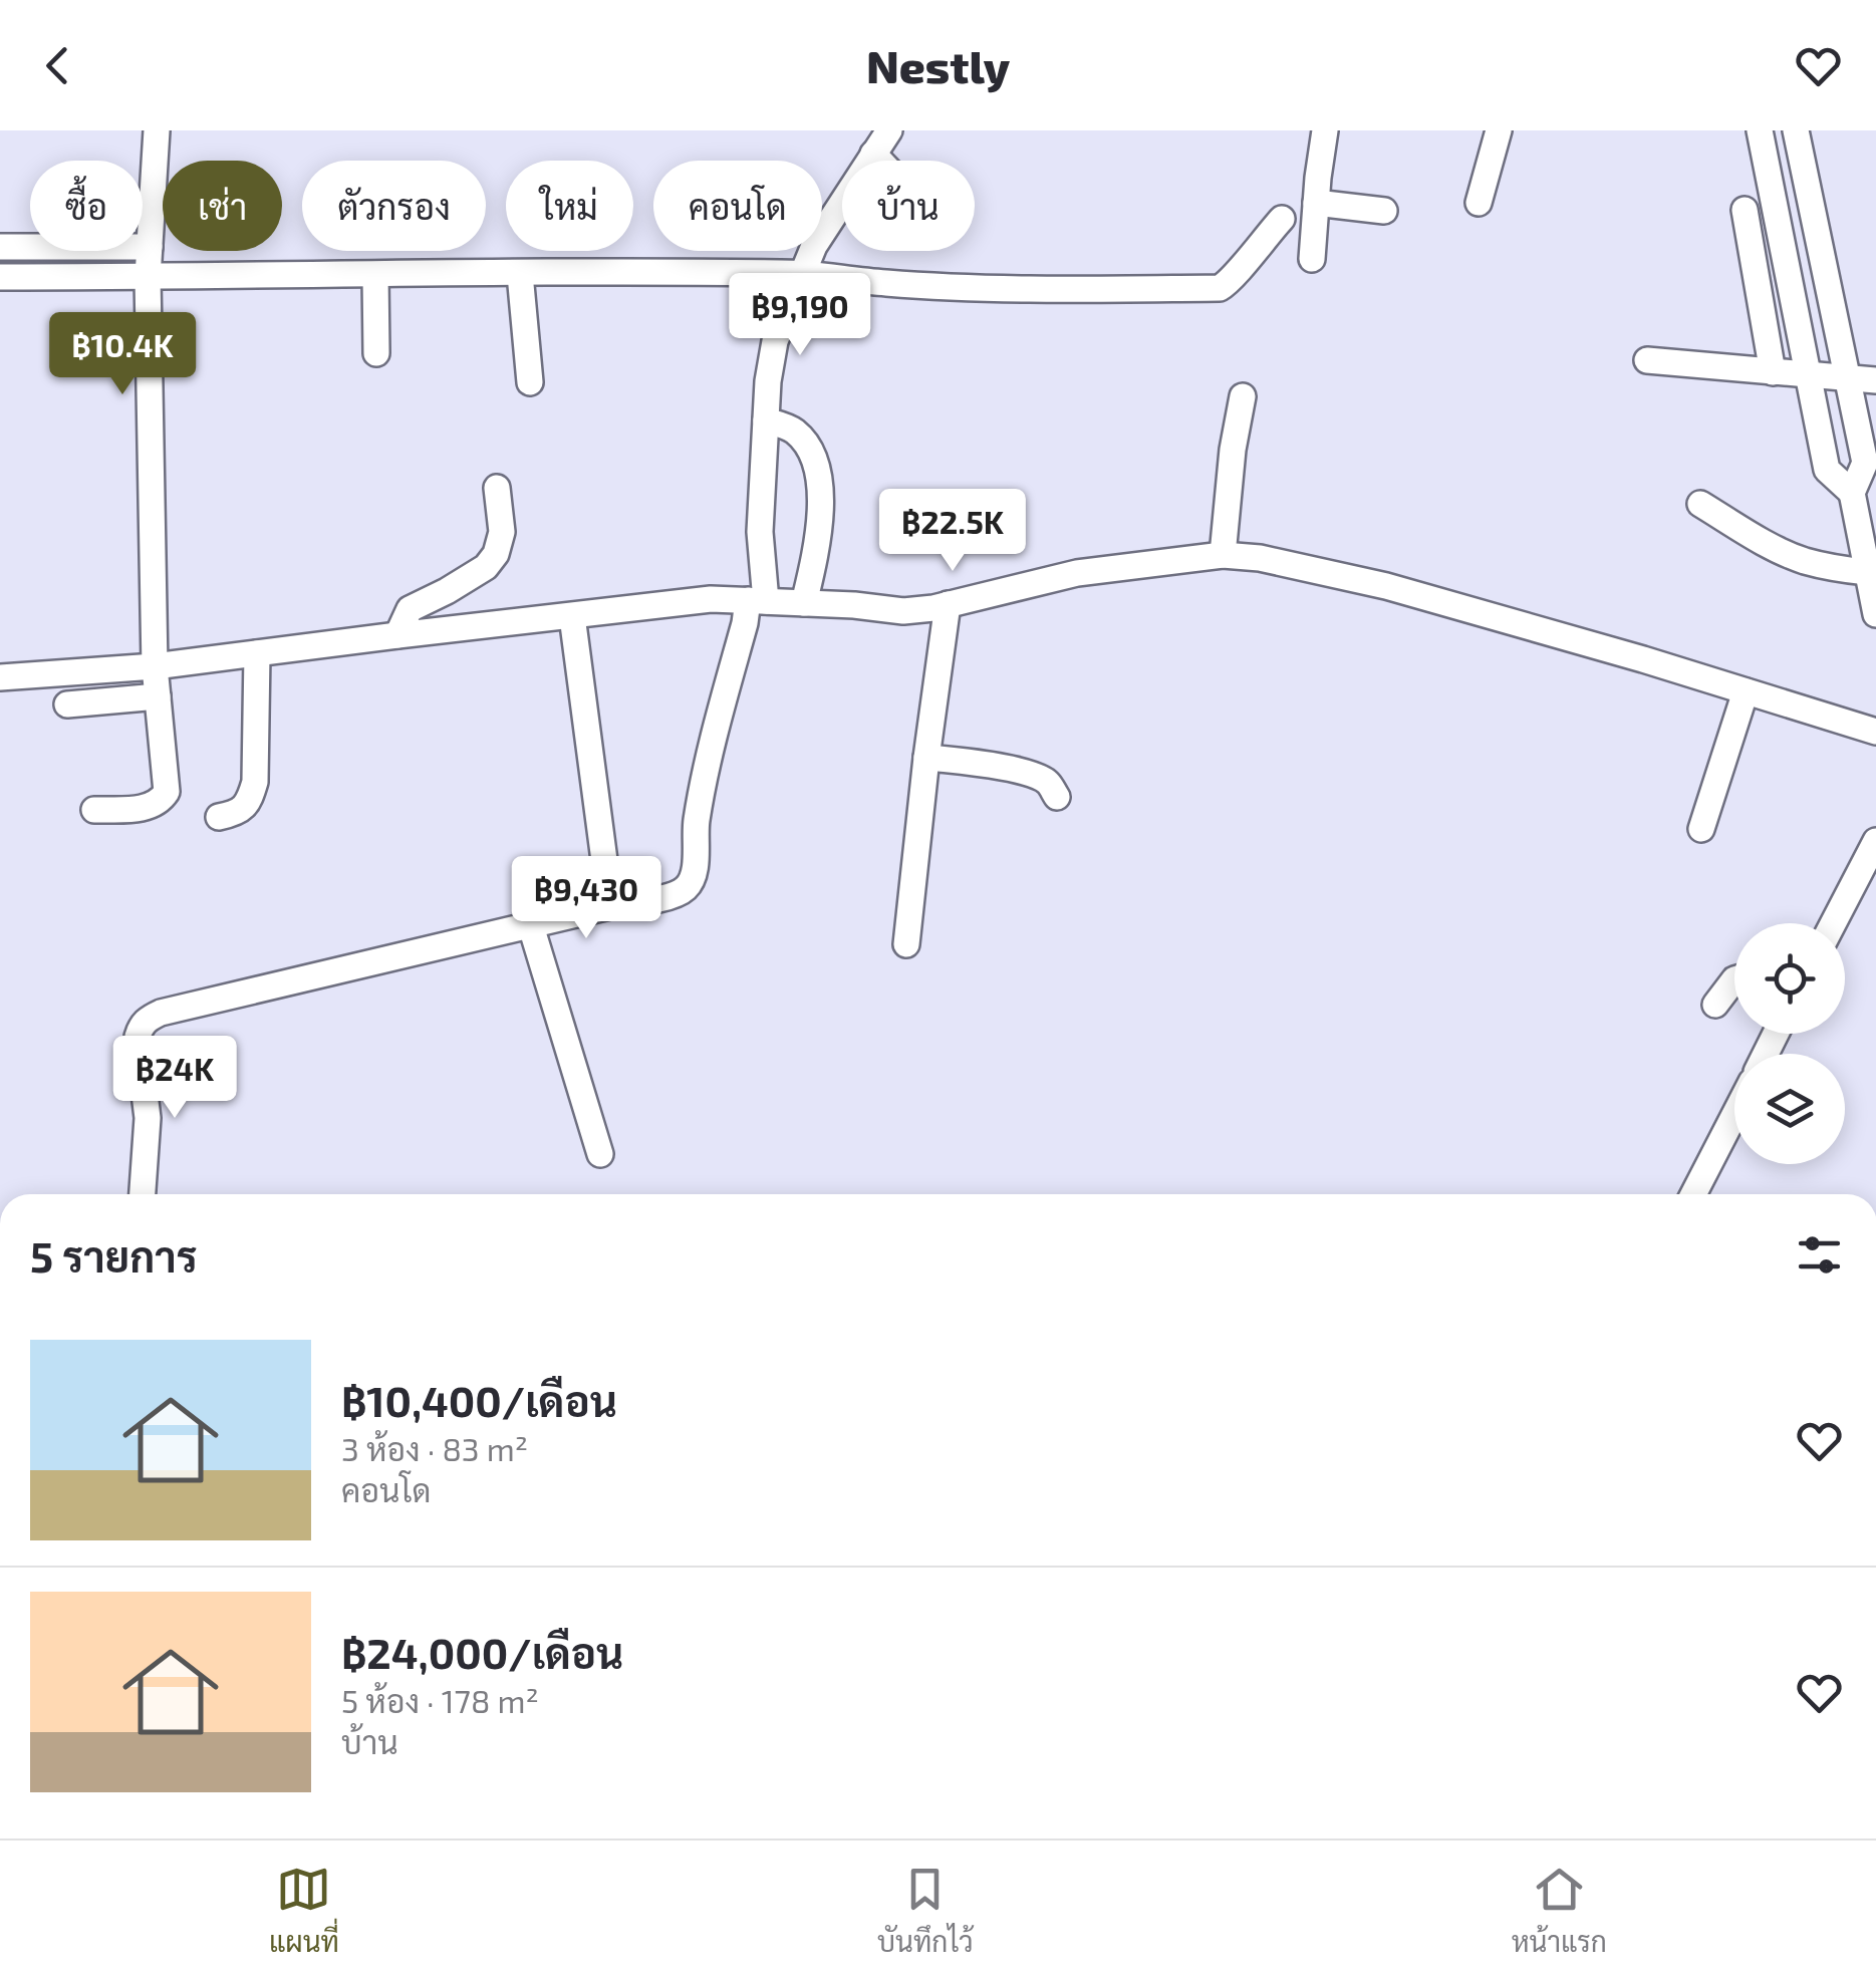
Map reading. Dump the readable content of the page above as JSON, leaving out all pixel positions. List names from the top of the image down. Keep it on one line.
{"page":{"header":"Nestly","chip":["ซื้อ","เช่า","ตัวกรอง","ใหม่","คอนโด","บ้าน"],"price":["฿9,190","฿10.4K","฿22.5K","฿9,430","฿24K"],"heading":"5 รายการ","list":[{"name":"฿10,400/เดือน","note":"3 ห้อง · 83 m² · คอนโด"},{"name":"฿24,000/เดือน","note":"5 ห้อง · 178 m² · บ้าน"}],"tabs":["แผนที่","บันทึกไว้","หน้าแรก"]}}
